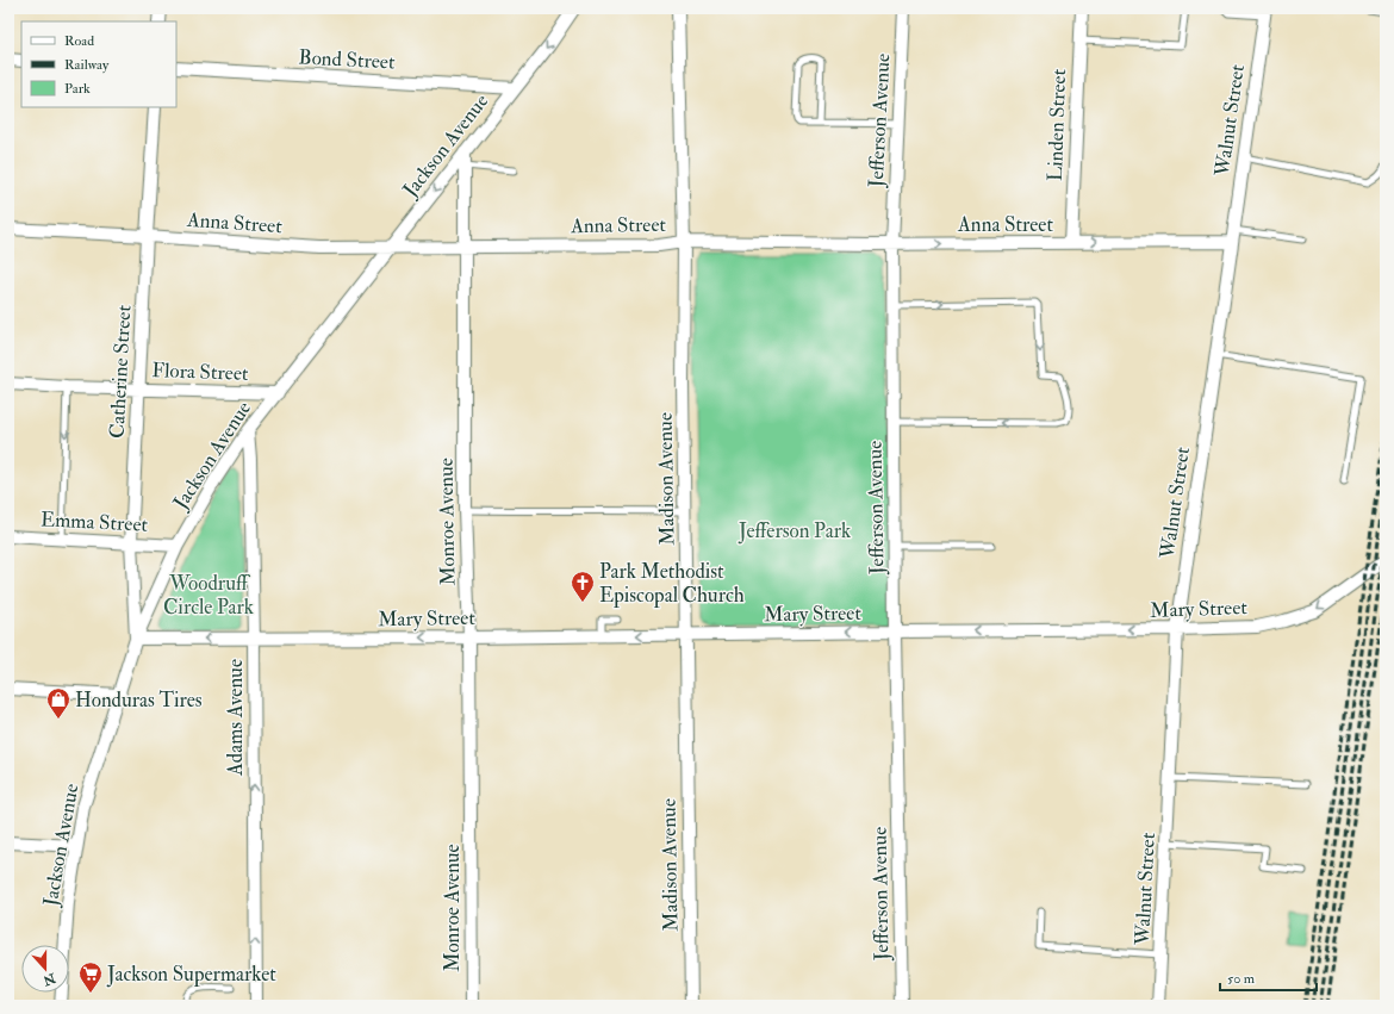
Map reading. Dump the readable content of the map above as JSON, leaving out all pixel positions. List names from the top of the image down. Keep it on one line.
{"streets":{"street":["Bond Street","Jefferson Avenue","Walnut Street","Linden Street","Jackson Avenue","Anna Street","Catherine Street","Flora Street","Madison Avenue","Emma Street","Monroe Avenue","Mary Street","Adams Avenue"]},"crossings":[["Bond Street","Jackson Avenue"],["Jefferson Avenue","Anna Street"],["Jefferson Avenue","Mary Street"],["Walnut Street","Anna Street"],["Walnut Street","Mary Street"],["Linden Street","Anna Street"],["Jackson Avenue","Anna Street"],["Jackson Avenue","Catherine Street"],["Jackson Avenue","Flora Street"],["Jackson Avenue","Emma Street"],["Jackson Avenue","Monroe Avenue"],["Jackson Avenue","Mary Street"],["Jackson Avenue","Adams Avenue"],["Anna Street","Catherine Street"],["Anna Street","Madison Avenue"],["Anna Street","Monroe Avenue"],["Catherine Street","Flora Street"],["Catherine Street","Emma Street"],["Catherine Street","Mary Street"],["Madison Avenue","Mary Street"],["Monroe Avenue","Mary Street"],["Mary Street","Adams Avenue"]],"one_way":["Mary Street","Adams Avenue"],"parks":["Jefferson Park","Woodruff Circle Park"],"places":{"church":["Park Methodist Episcopal Church"],"shop":["Honduras Tires"],"supermarket":["Jackson Supermarket"]},"legend":["Road","Railway","Park"],"scale_bar":"50 m","north":"bottom"}
